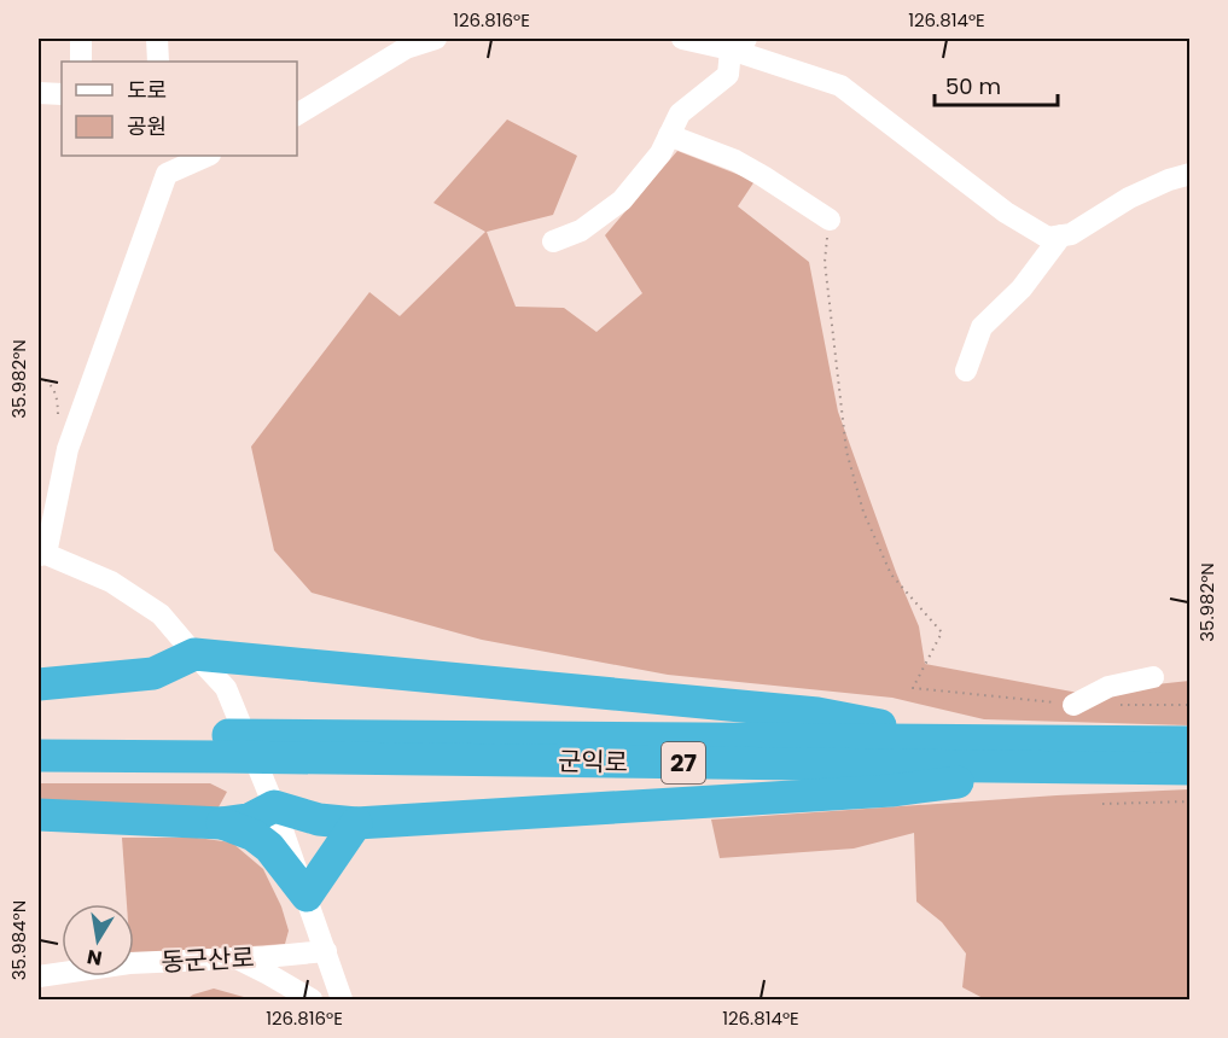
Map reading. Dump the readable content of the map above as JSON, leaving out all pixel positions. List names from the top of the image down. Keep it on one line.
{"streets":{"highway":["군익로","27"],"street":["동군산로"]},"legend":["도로","공원"],"scale_bar":"50 m","north":"bottom","coordinates":["126.816°E","126.814°E","35.982°N","35.984°N"]}
